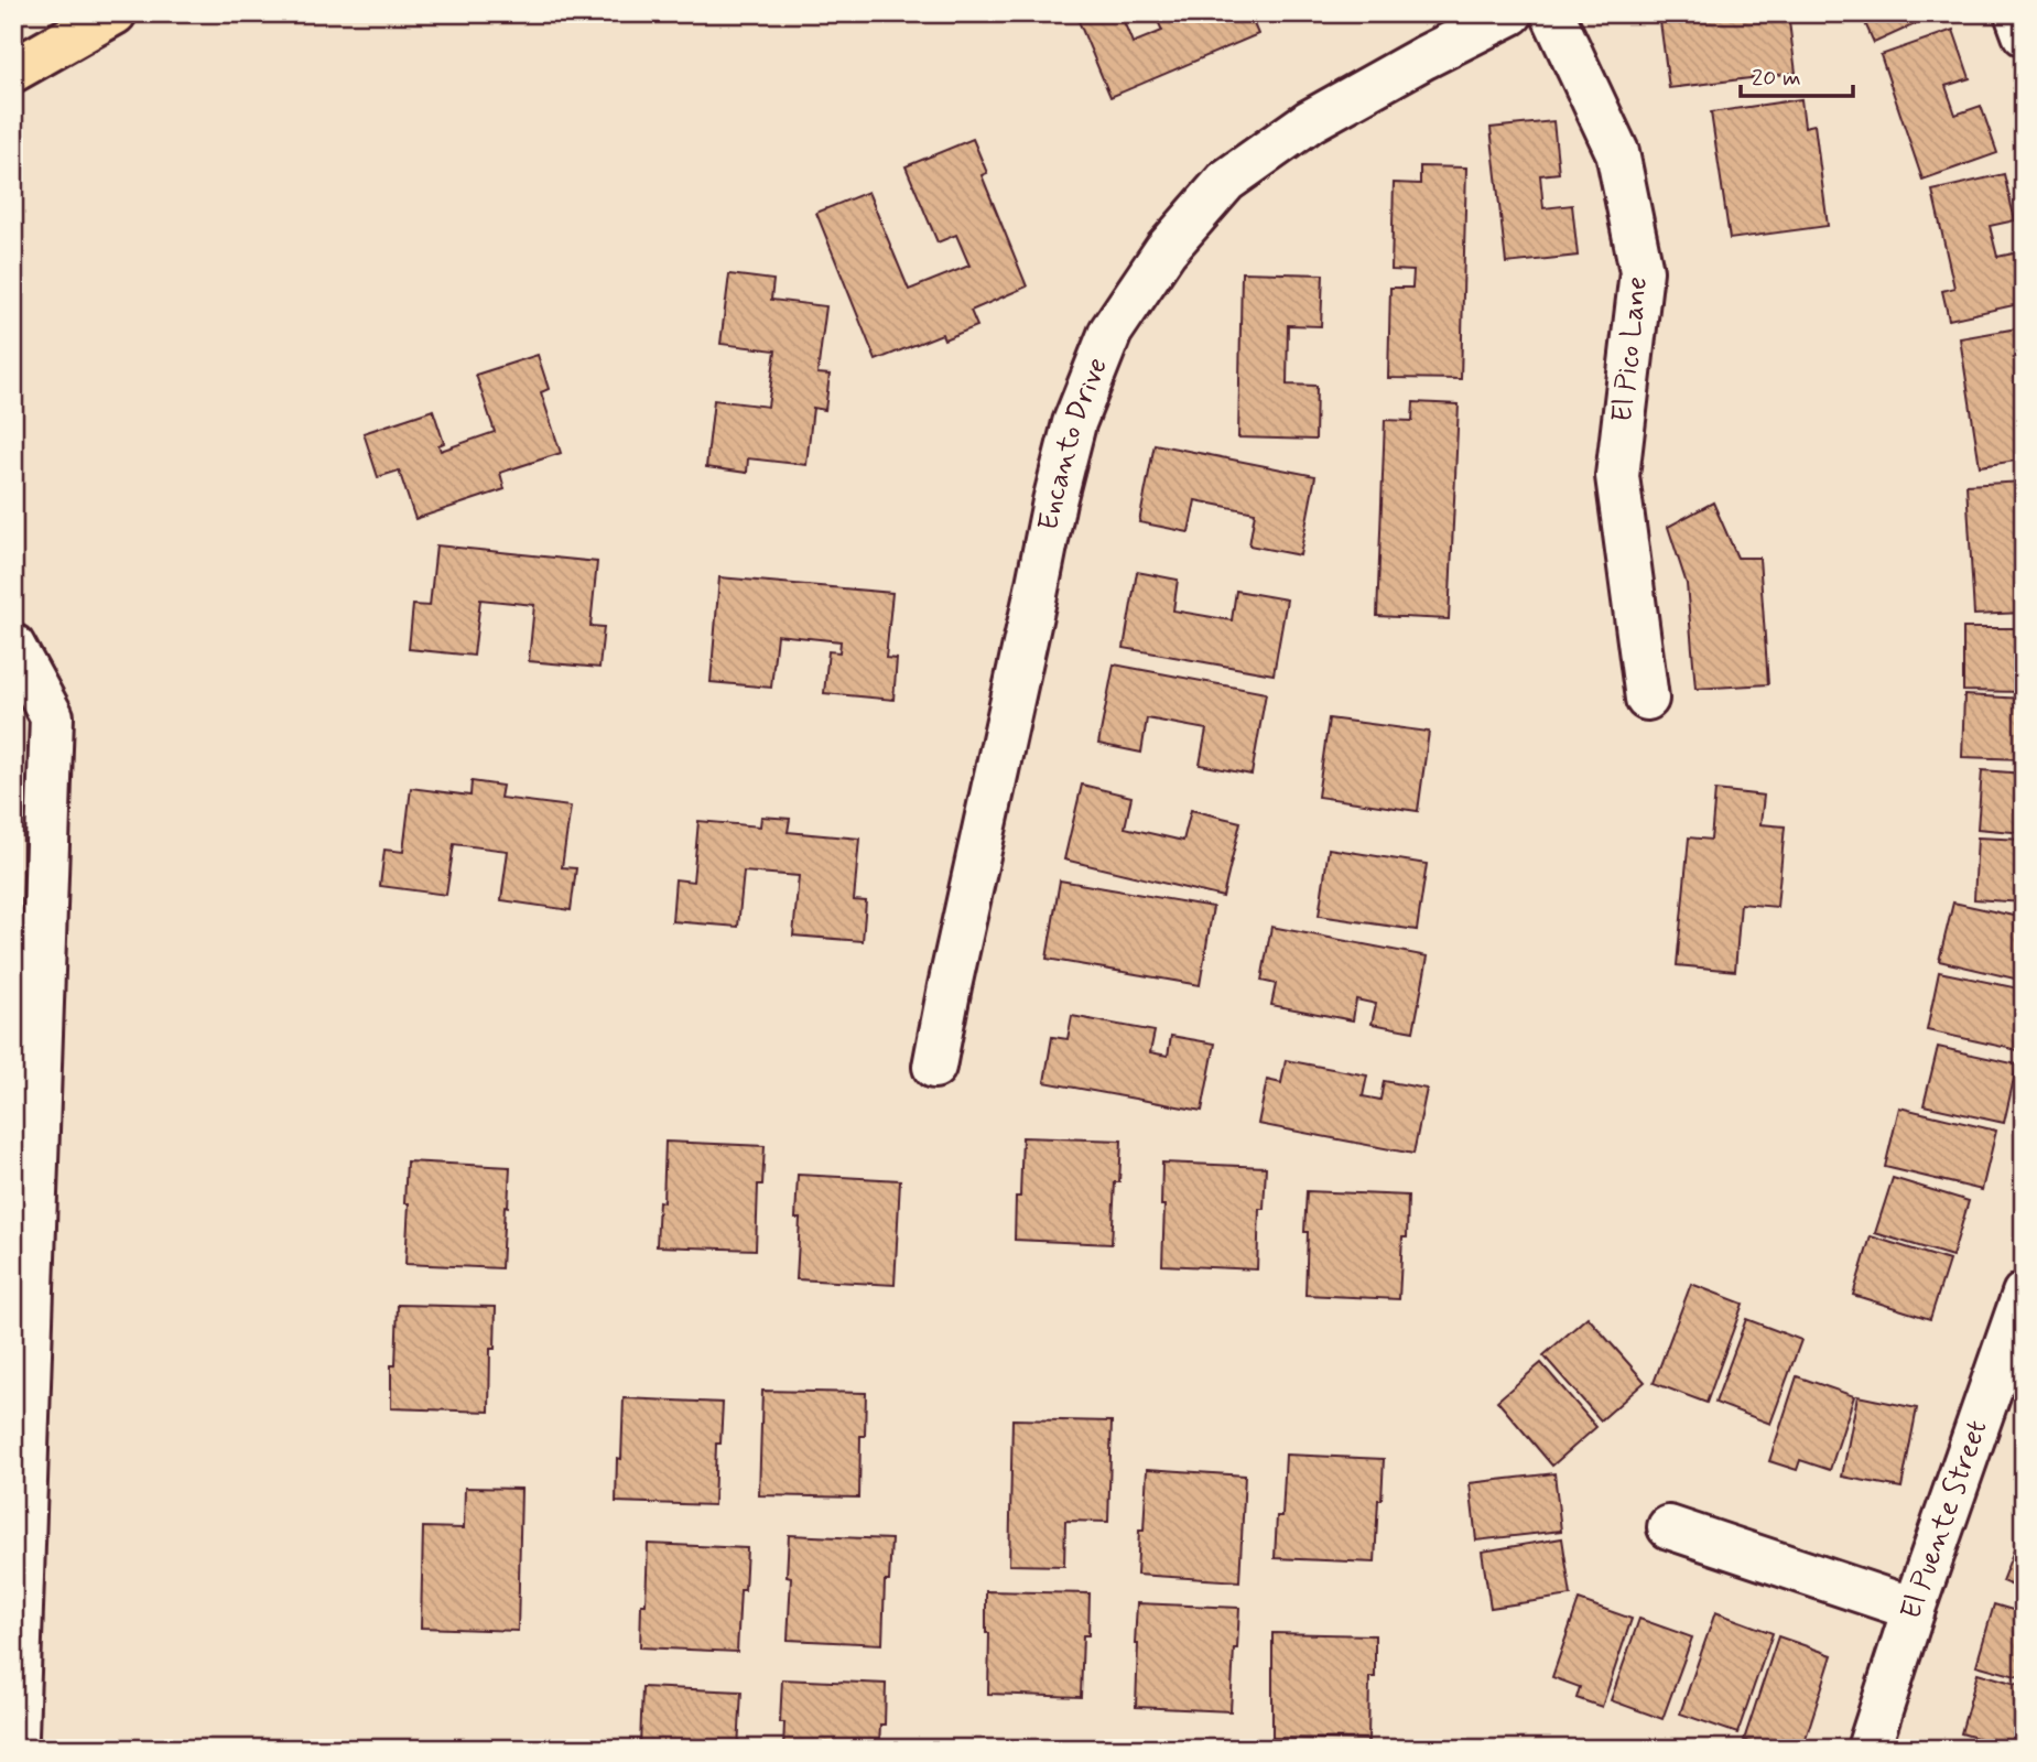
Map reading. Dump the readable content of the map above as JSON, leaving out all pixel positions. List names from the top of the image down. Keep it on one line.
{"streets":{"street":["El Pico Lane","Encanto Drive","El Puente Street"]},"scale_bar":"20 m"}
